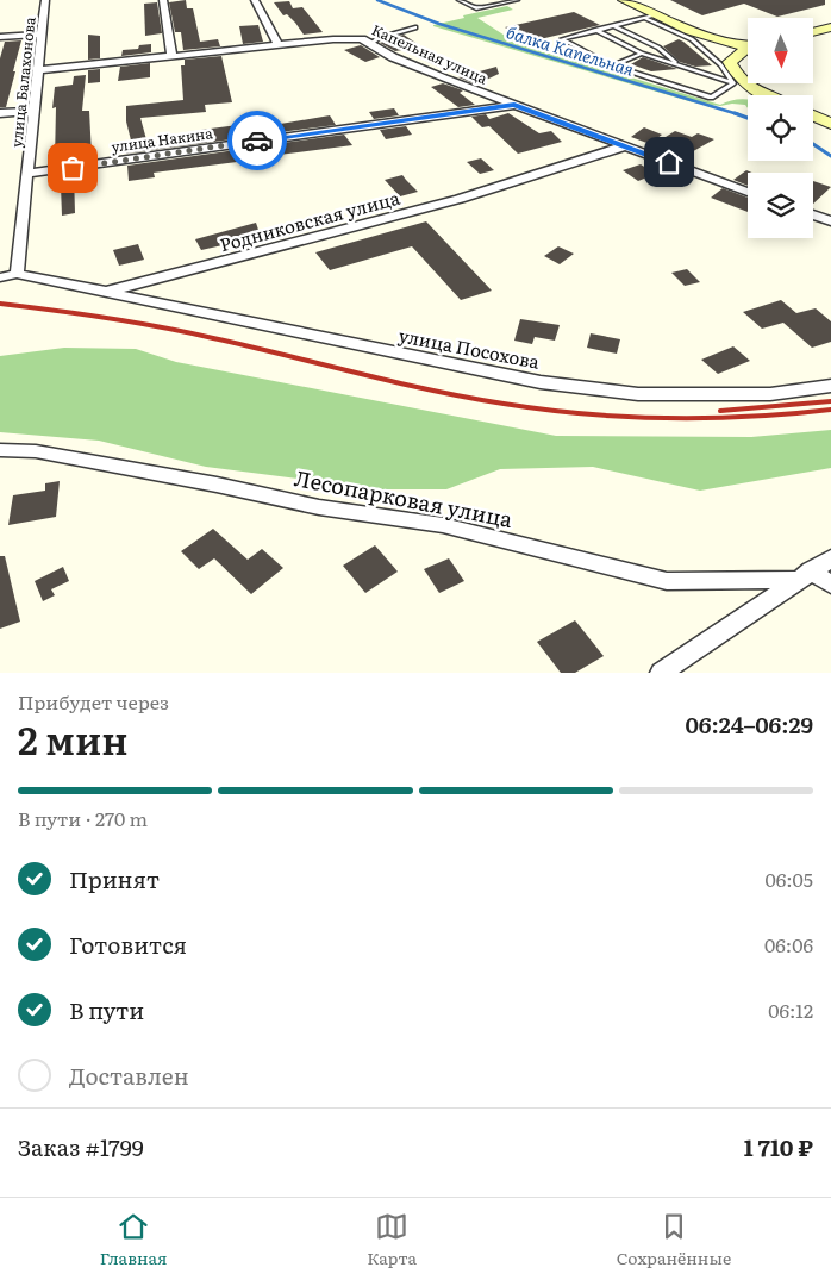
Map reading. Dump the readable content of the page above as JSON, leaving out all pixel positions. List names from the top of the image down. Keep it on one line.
{"streets":{"street":["Капельная улица","улица Балахонова","улица Накина","Родниковская улица","улица Посохова","Лесопарковая улица"]},"crossings":[["Капельная улица","улица Балахонова"],["Капельная улица","улица Накина"],["Капельная улица","Родниковская улица"],["улица Балахонова","улица Накина"],["улица Балахонова","Родниковская улица"],["Родниковская улица","улица Посохова"]],"water":["балка Капельная"],"north":"bottom","page":{"heading":["2 мин","Прибудет через","06:24–06:29"],"panel":["Заказ #1799","1 710 ₽"],"bar":"В пути · 270 m","list":[["Принят","06:05"],["Готовится","06:06"],["В пути","06:12"],"Доставлен"],"tabs":["Главная","Карта","Сохранённые"]}}
